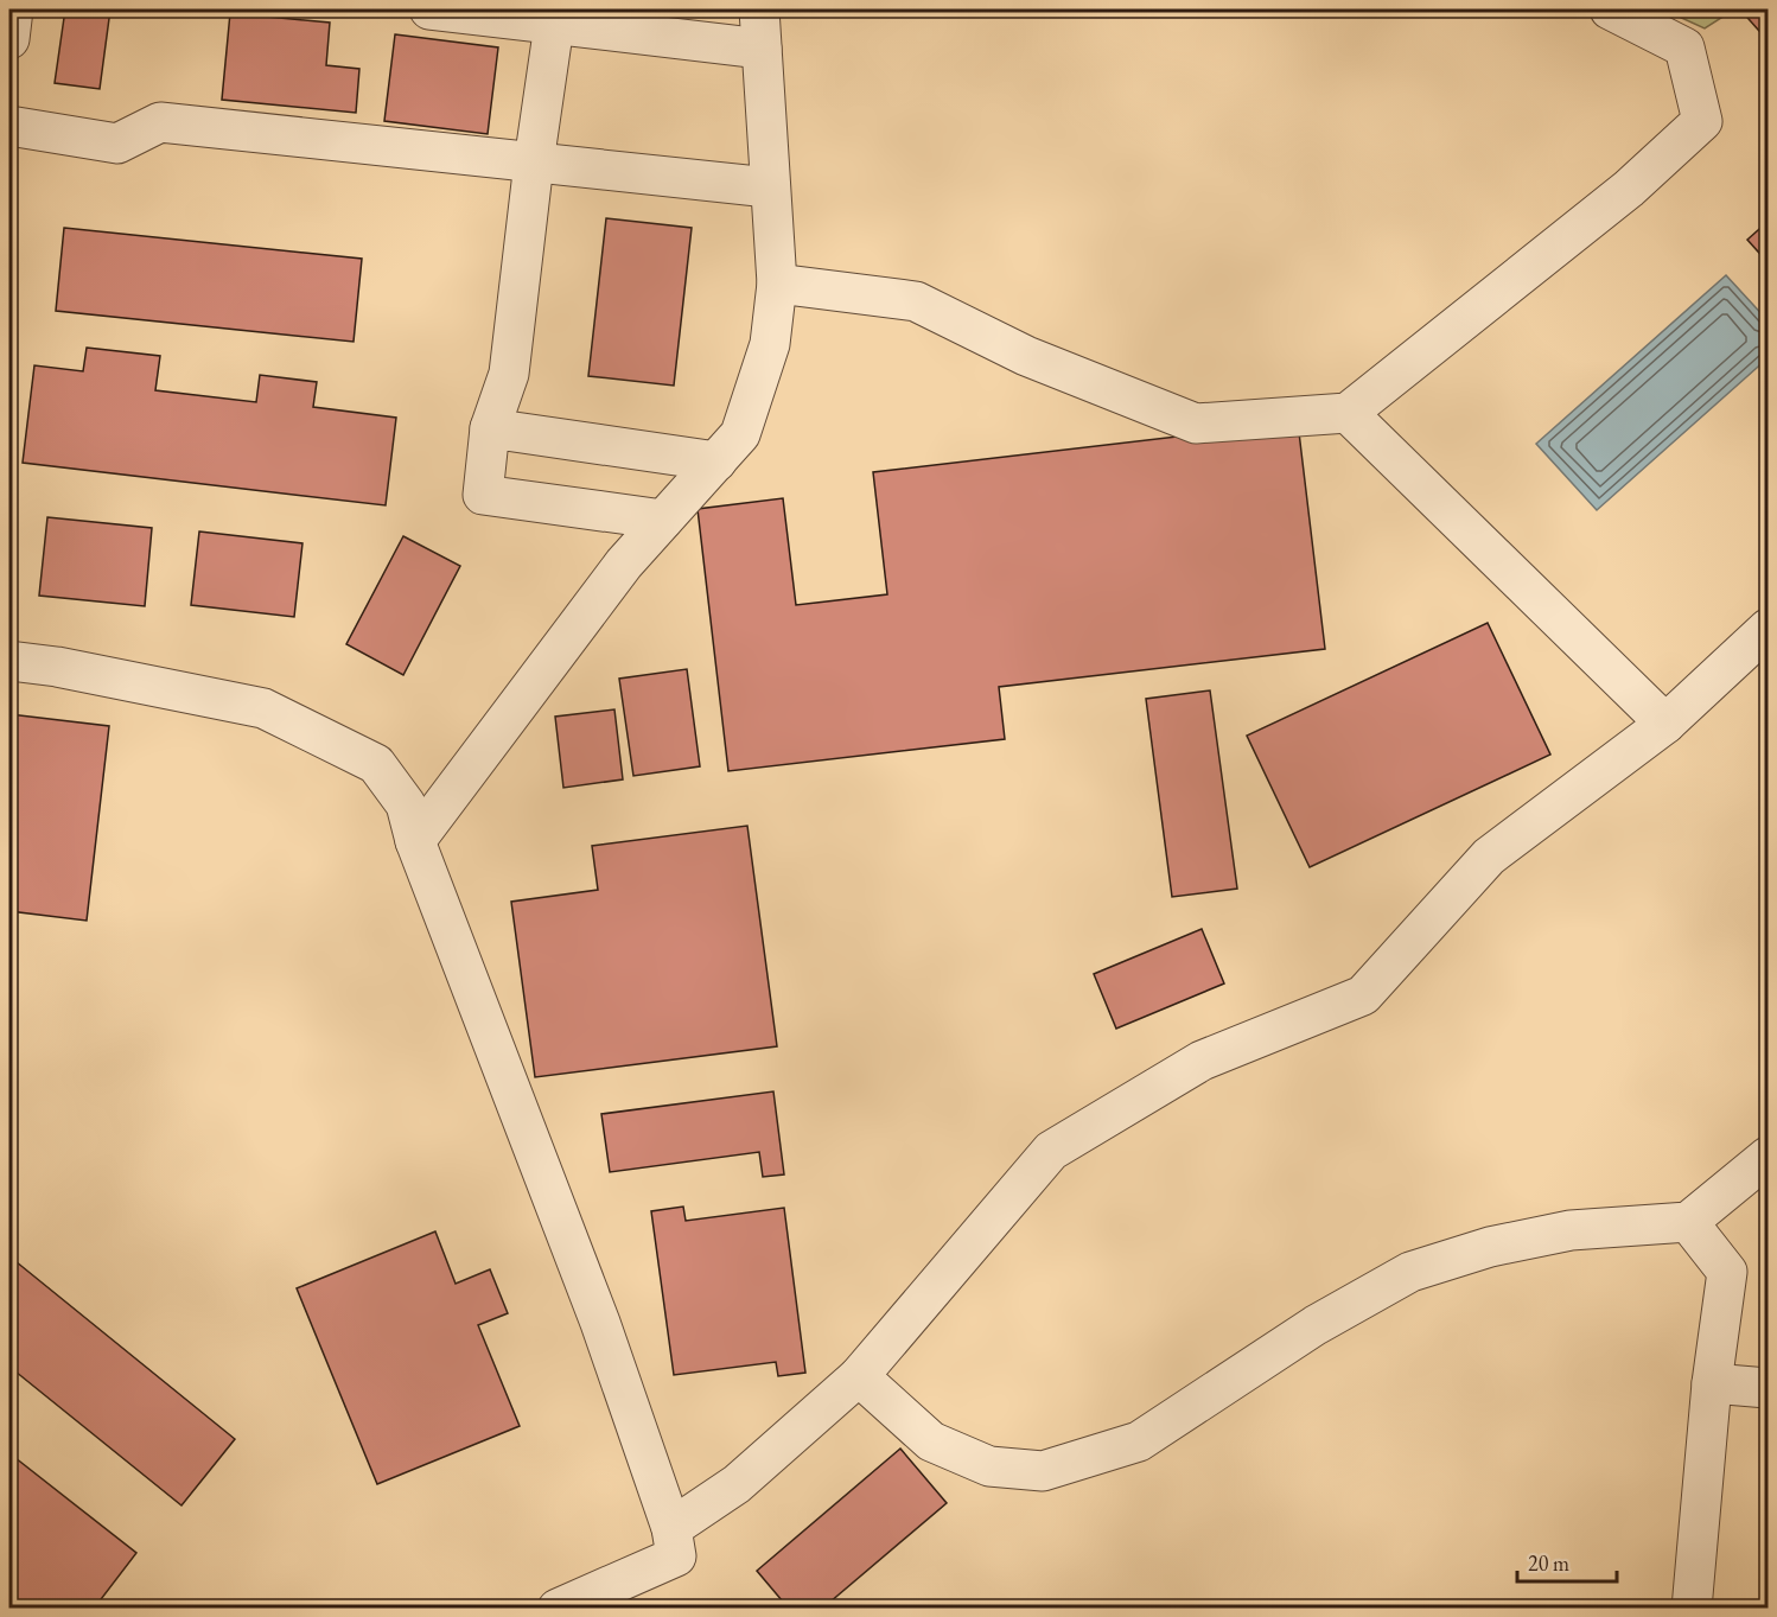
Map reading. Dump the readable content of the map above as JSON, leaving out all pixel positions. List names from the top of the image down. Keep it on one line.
{"scale_bar":"20 m"}
